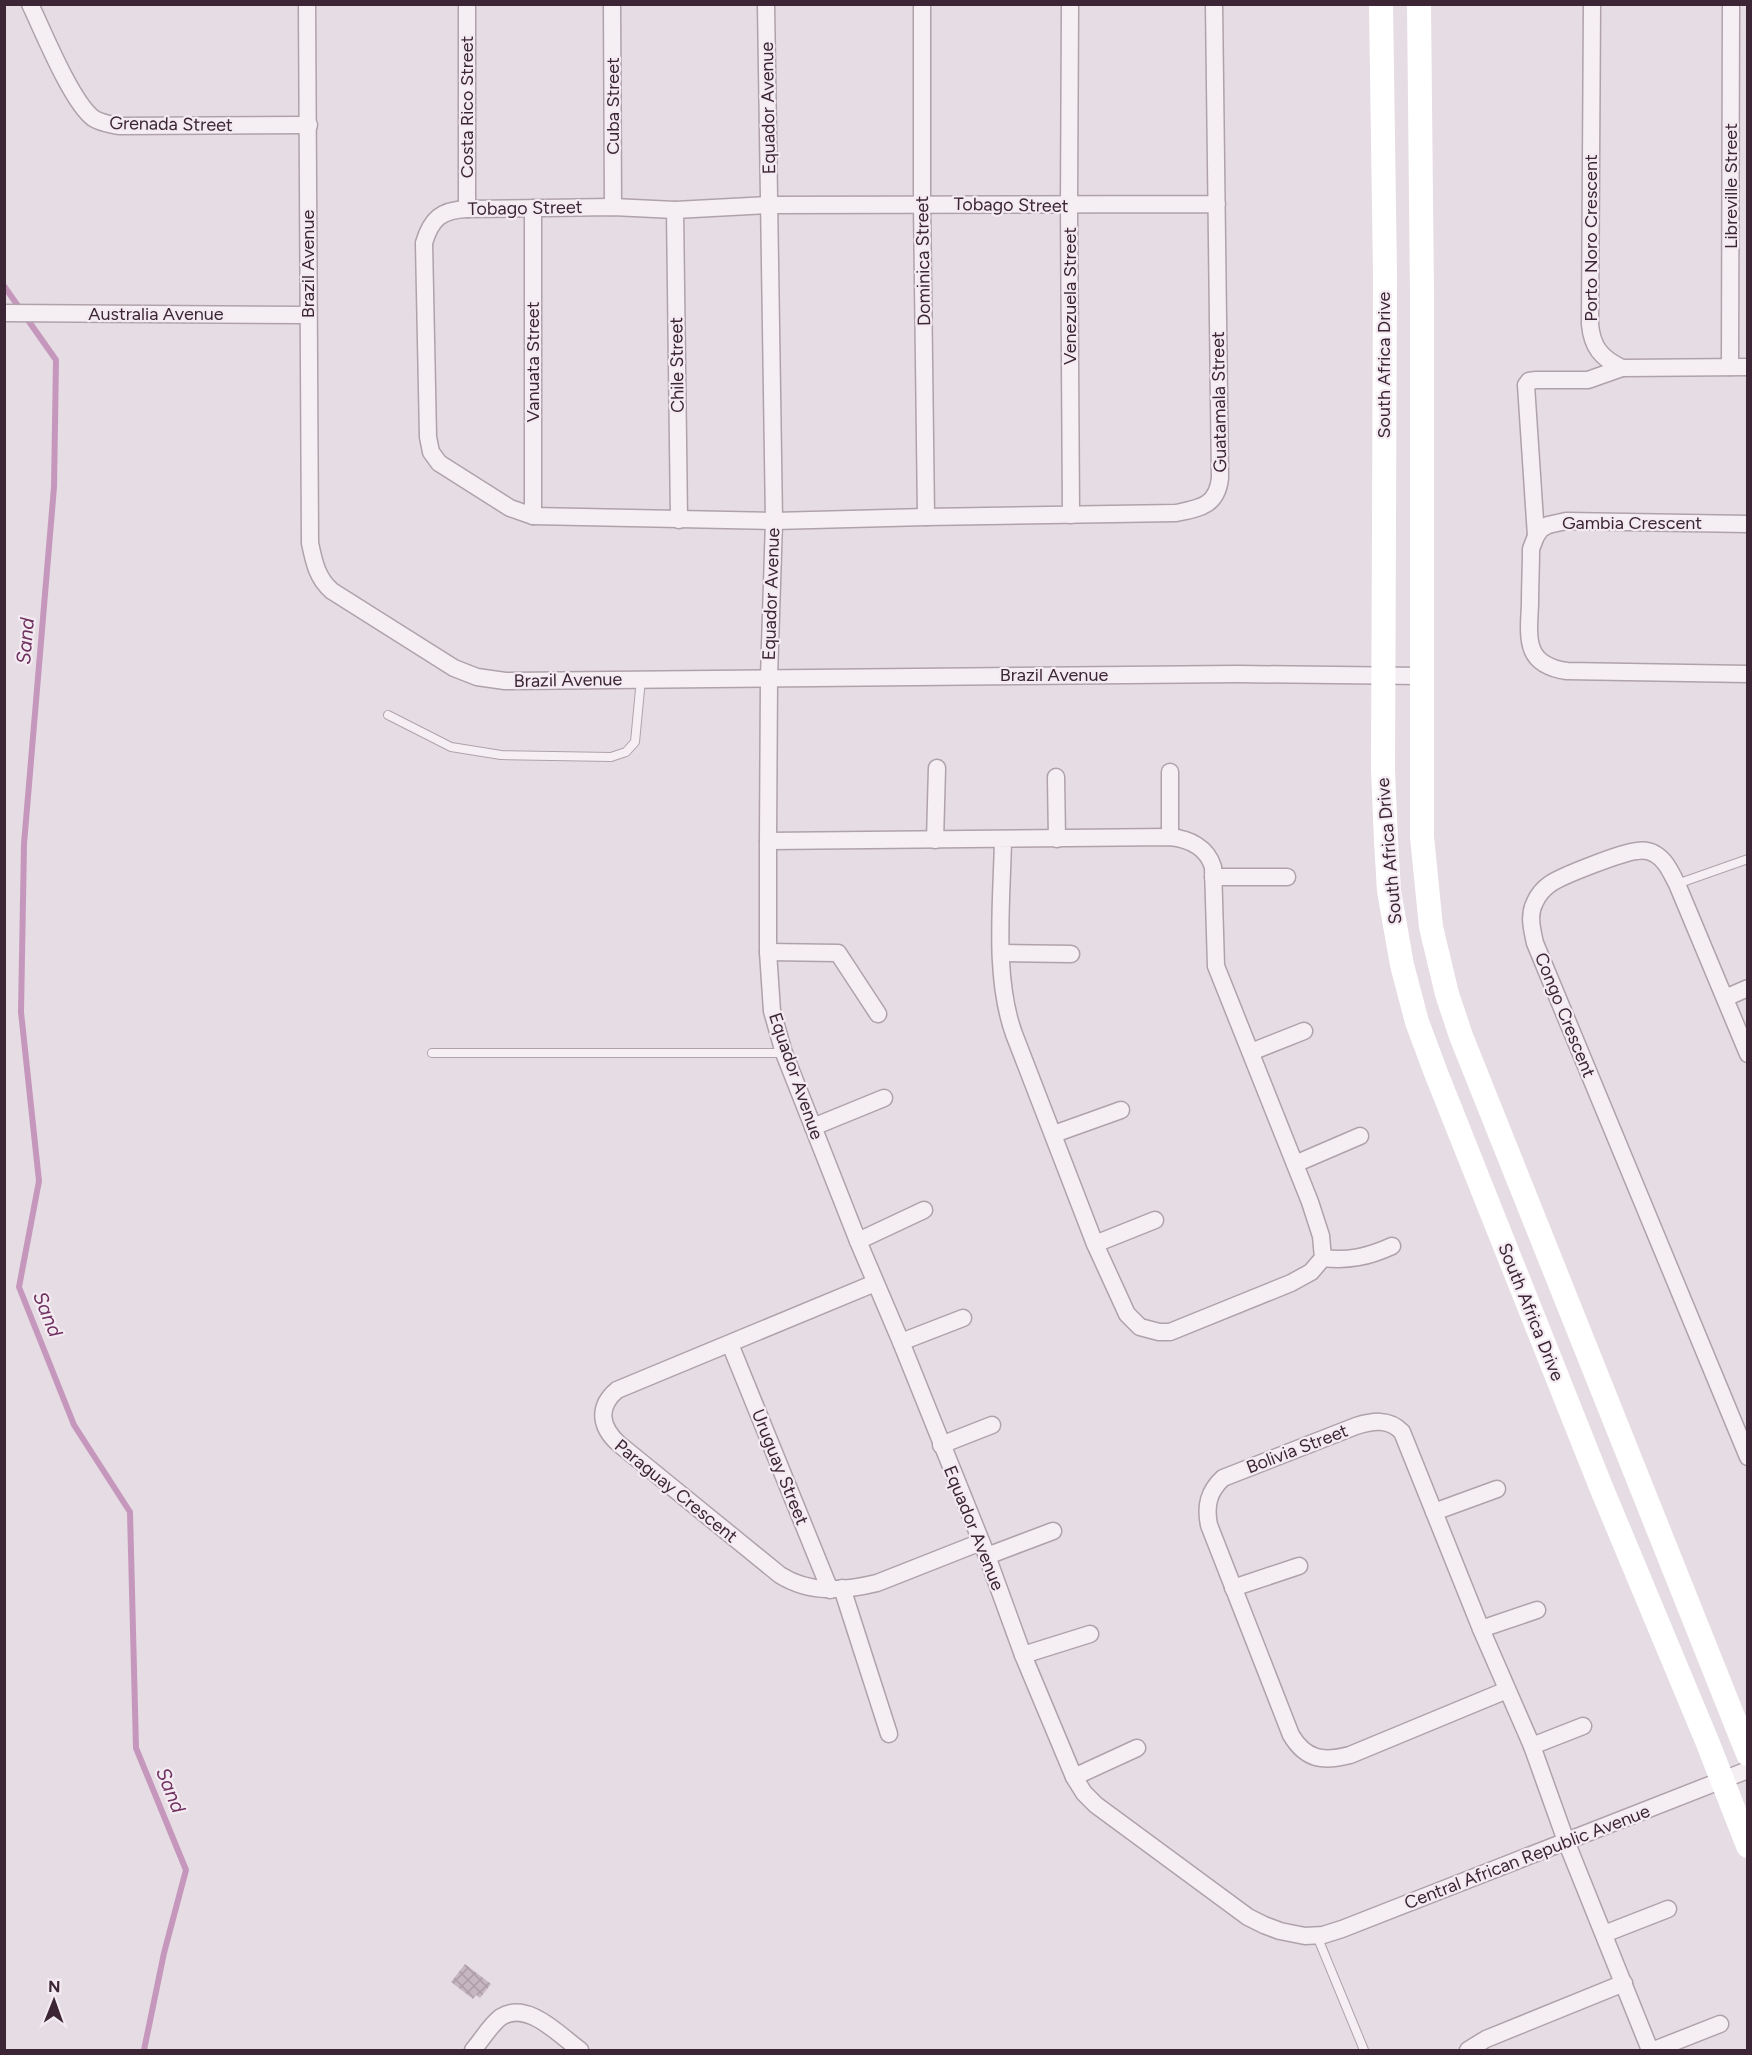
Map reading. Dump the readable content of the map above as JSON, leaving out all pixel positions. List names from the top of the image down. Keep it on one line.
{"streets":{"street":["Cuba Street","Costa Rico Street","Equador Avenue","Grenada Street","Libreville Street","Tobago Street","Porto Noro Crescent","Dominica Street","Brazil Avenue","Venezuela Street","Australia Avenue","Vanuata Street","Chile Street","South Africa Drive","Guatamala Street","Gambia Crescent","Congo Crescent","Bolivia Street","Uruguay Street","Paraguay Crescent","Central African Republic Avenue"]},"crossings":[["Cuba Street","Tobago Street"],["Costa Rico Street","Tobago Street"],["Equador Avenue","Tobago Street"],["Equador Avenue","Brazil Avenue"],["Equador Avenue","Guatamala Street"],["Equador Avenue","Paraguay Crescent"],["Equador Avenue","Central African Republic Avenue"],["Grenada Street","Brazil Avenue"],["Tobago Street","Dominica Street"],["Tobago Street","Venezuela Street"],["Tobago Street","Vanuata Street"],["Tobago Street","Chile Street"],["Tobago Street","Guatamala Street"],["Dominica Street","Guatamala Street"],["Brazil Avenue","Australia Avenue"],["Brazil Avenue","South Africa Drive"],["Venezuela Street","Guatamala Street"],["South Africa Drive","Central African Republic Avenue"],["Bolivia Street","Central African Republic Avenue"],["Uruguay Street","Paraguay Crescent"]],"water":["Sand"],"north":"top"}
